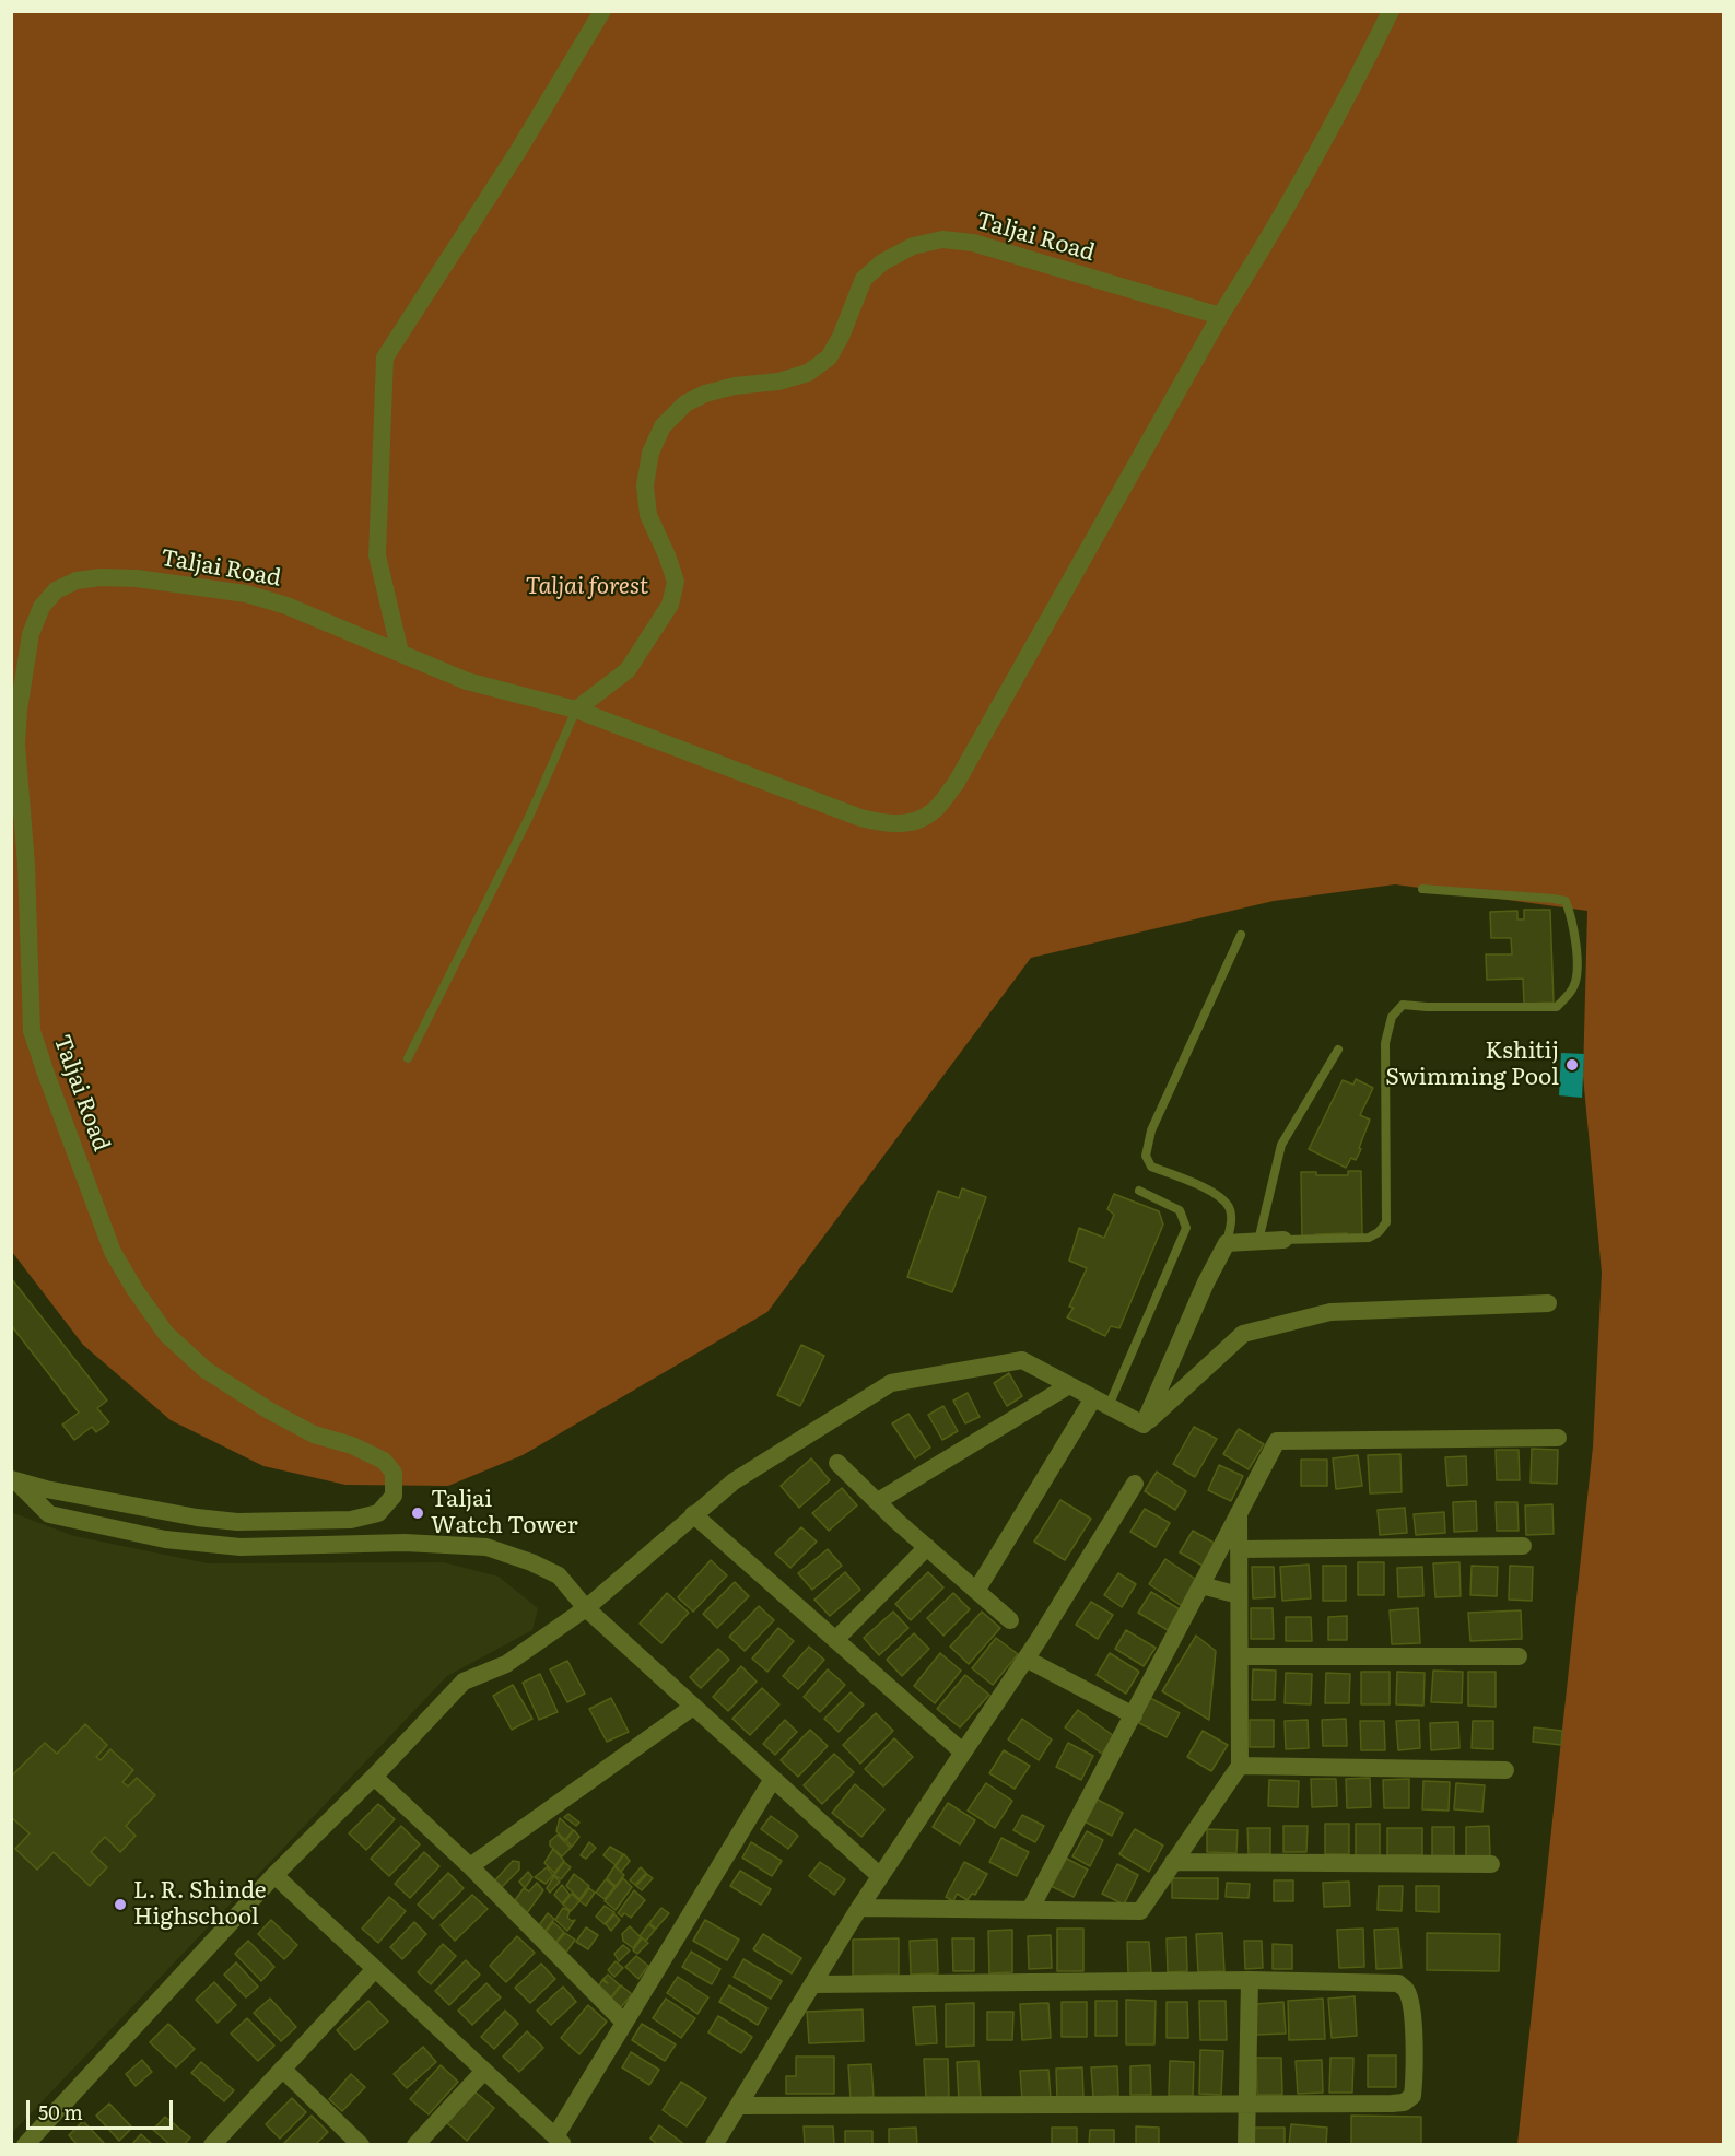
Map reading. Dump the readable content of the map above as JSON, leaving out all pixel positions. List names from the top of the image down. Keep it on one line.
{"streets":{"street":["Taljai Road"]},"parks":["Taljai forest"],"places":["Kshitij Swimming Pool","Taljai Watch Tower","L. R. Shinde Highschool"],"scale_bar":"50 m"}
